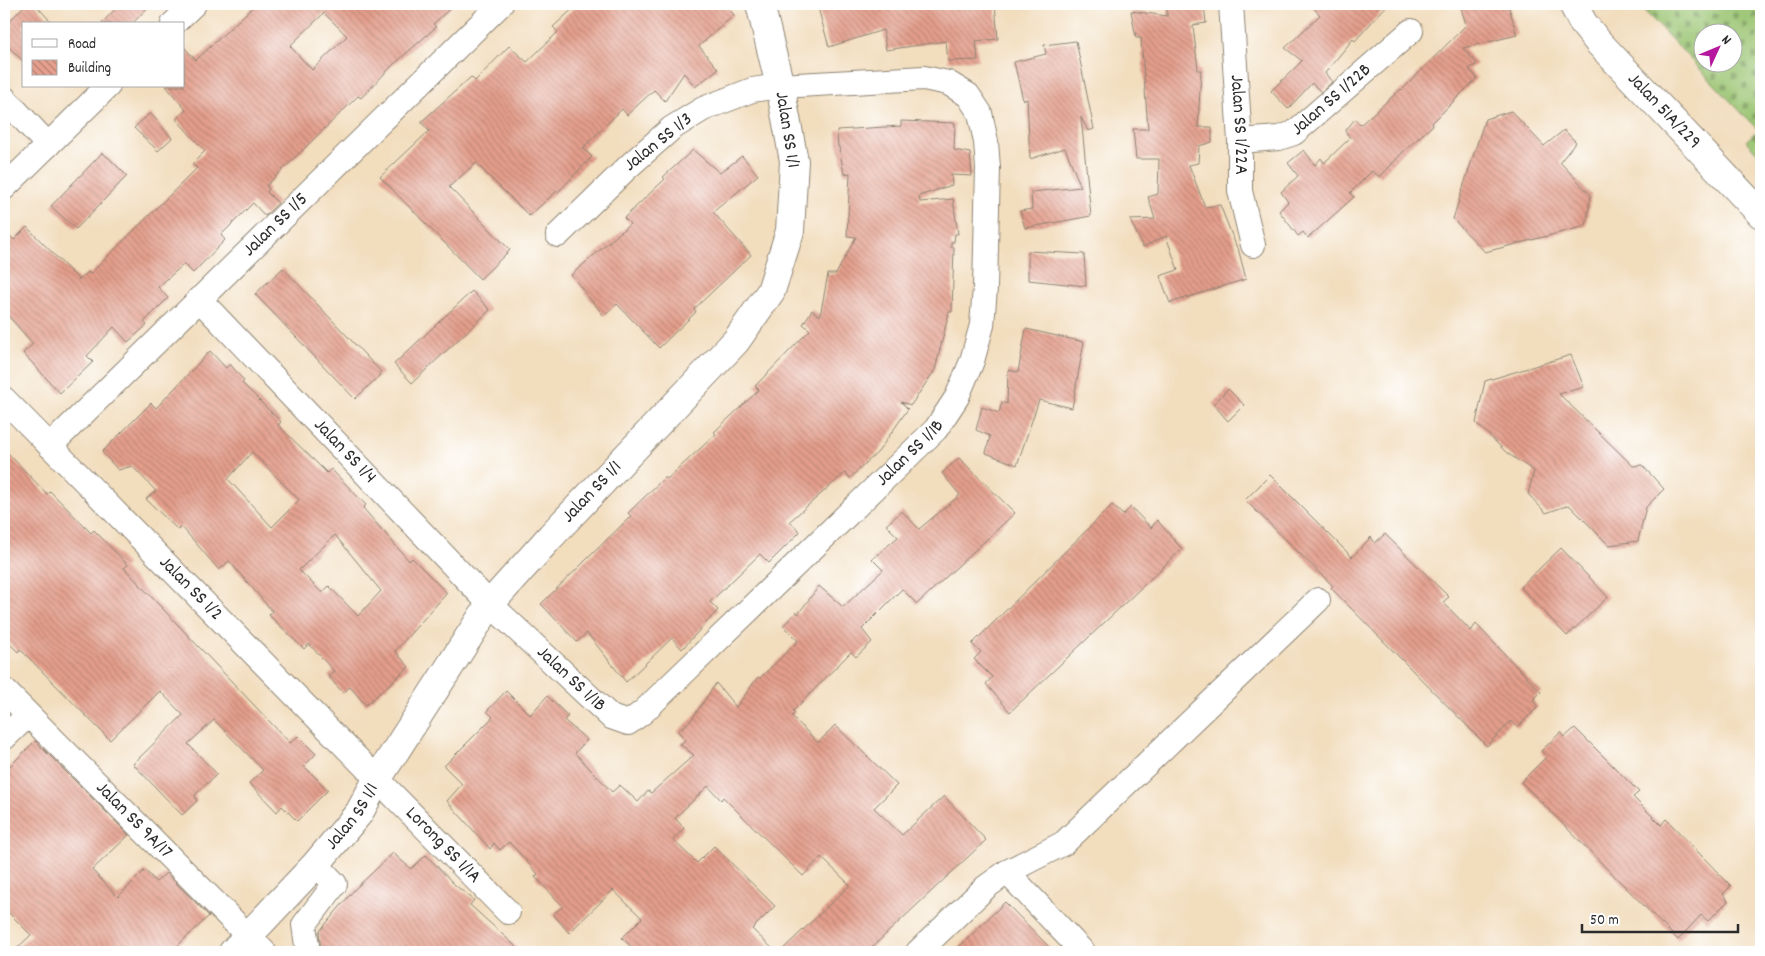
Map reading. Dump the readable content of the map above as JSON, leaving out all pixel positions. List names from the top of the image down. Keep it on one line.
{"streets":{"street":["Jalan SS 1/22B","Jalan 51A/229","Jalan SS 1/22A","Jalan SS 1/1","Jalan SS 1/3","Jalan SS 1/5","Jalan SS 1/1B","Jalan SS 1/4","Jalan SS 1/2","Jalan SS 9A/17","Lorong SS 1/1A"]},"crossings":[["Jalan SS 1/22B","Jalan SS 1/22A"],["Jalan SS 1/1","Jalan SS 1/3"],["Jalan SS 1/1","Jalan SS 1/1B"],["Jalan SS 1/1","Jalan SS 1/4"],["Jalan SS 1/1","Jalan SS 1/2"],["Jalan SS 1/1","Jalan SS 9A/17"],["Jalan SS 1/1","Lorong SS 1/1A"],["Jalan SS 1/3","Jalan SS 1/1B"],["Jalan SS 1/5","Jalan SS 1/4"],["Jalan SS 1/5","Jalan SS 1/2"],["Jalan SS 1/1B","Jalan SS 1/4"],["Jalan SS 1/2","Lorong SS 1/1A"]],"legend":["Road","Building"],"scale_bar":"50 m","north":"top right"}
